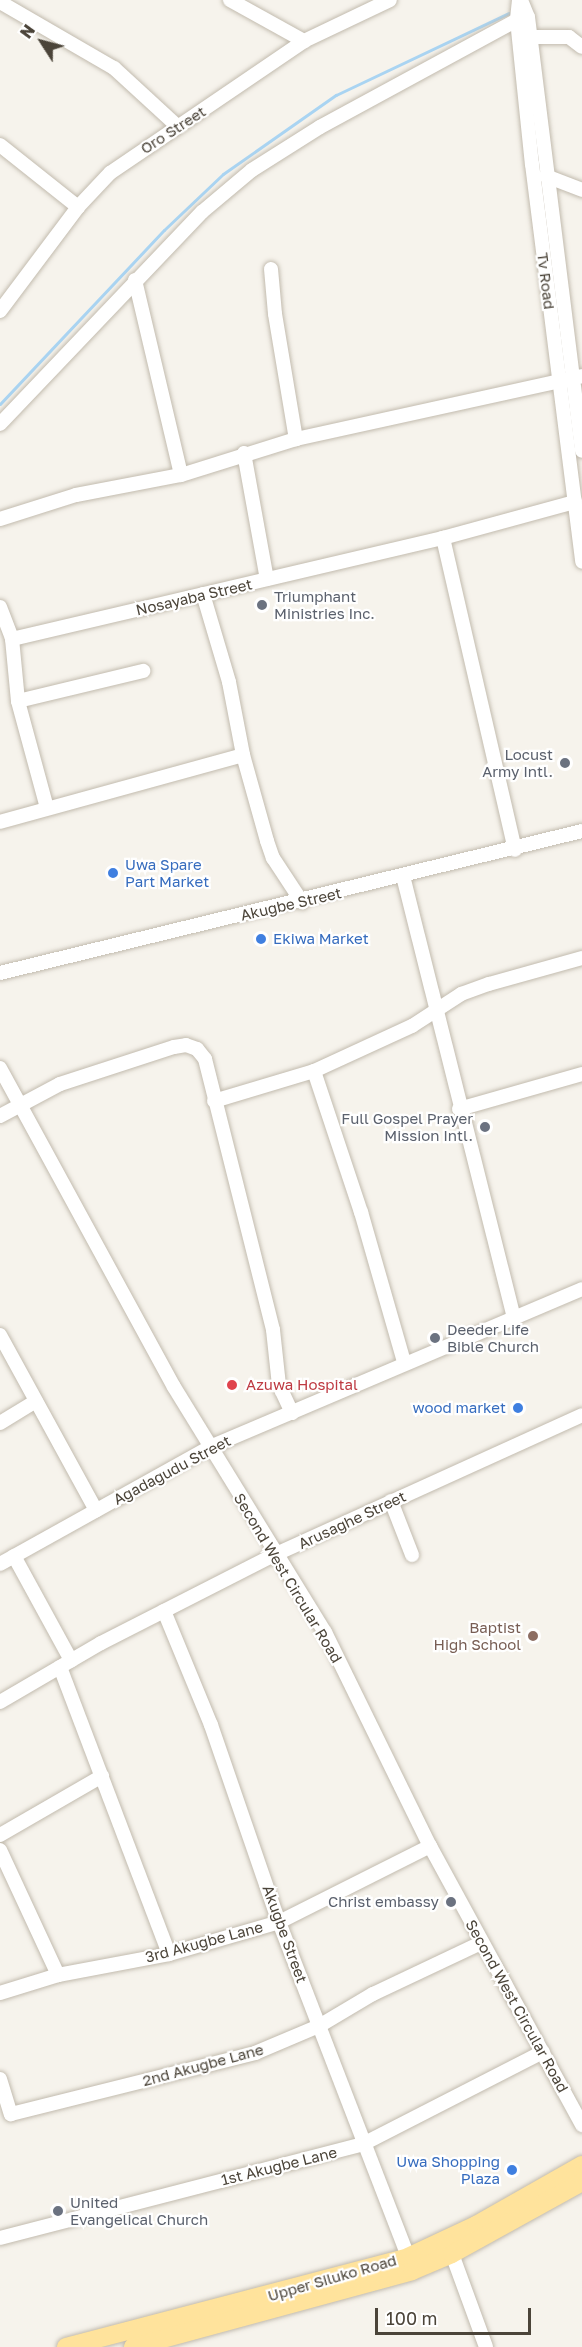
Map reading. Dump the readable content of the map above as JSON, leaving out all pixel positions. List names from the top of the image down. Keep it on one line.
{"streets":{"main road":["Upper Siluko Road"],"street":["Oro Street","Tv Road","Nosayaba Street","Akugbe Street","Agadagudu Street","Arusaghe Street","Second West Circular Road","3rd Akugbe Lane","2nd Akugbe Lane","1st Akugbe Lane"]},"crossings":[["Tv Road","Nosayaba Street"],["Akugbe Street","Arusaghe Street"],["Akugbe Street","3rd Akugbe Lane"],["Akugbe Street","2nd Akugbe Lane"],["Akugbe Street","1st Akugbe Lane"],["Akugbe Street","Upper Siluko Road"],["Agadagudu Street","Second West Circular Road"],["Arusaghe Street","Second West Circular Road"],["Second West Circular Road","3rd Akugbe Lane"],["Second West Circular Road","2nd Akugbe Lane"],["Second West Circular Road","1st Akugbe Lane"]],"places":["Triumphant Ministries Inc.","Locust Army Intl.","Uwa Spare Part Market","Ekiwa Market","Full Gospel Prayer Mission Intl.","Deeder Life Bible Church","Azuwa Hospital","wood market","Baptist High School","Christ embassy","Uwa Shopping Plaza","United Evangelical Church"],"scale_bar":"100 m","north":"top left"}
